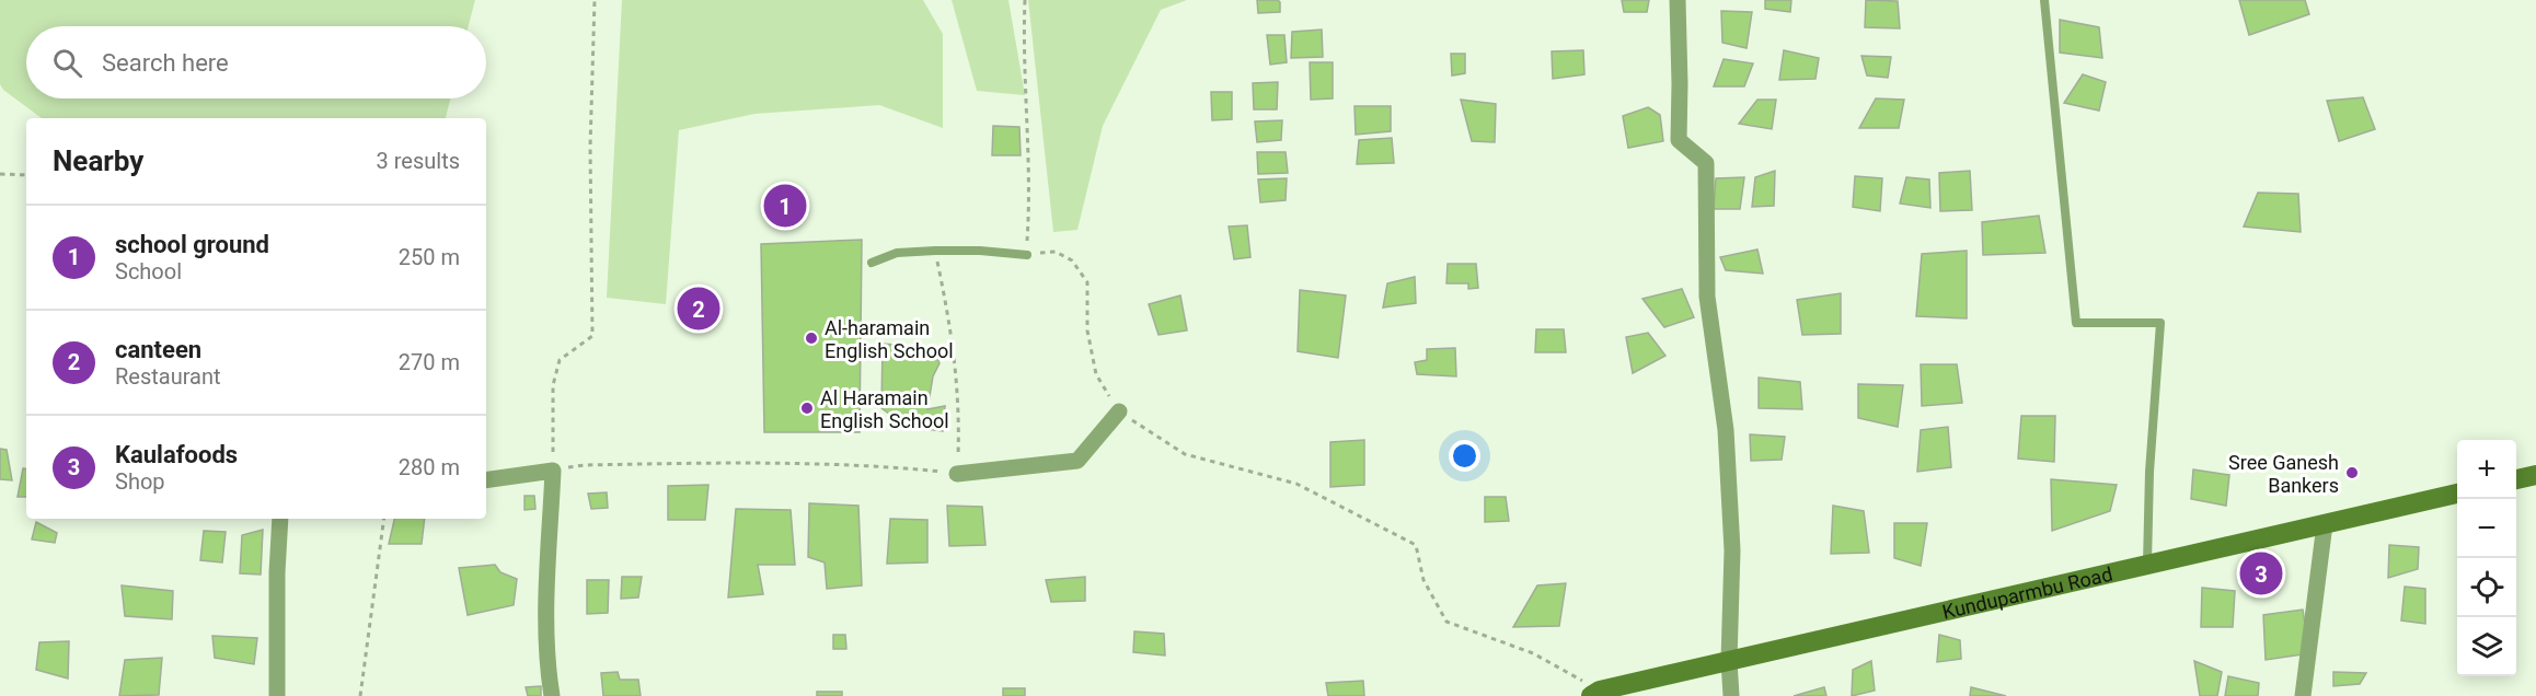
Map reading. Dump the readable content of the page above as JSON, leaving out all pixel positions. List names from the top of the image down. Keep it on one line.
{"streets":{"main road":["Kunduparmbu Road"]},"places":["Al-haramain English School","Al Haramain English School","Sree Ganesh Bankers"],"page":{"search":"Search here","heading":["Nearby","3 results"],"pins":["1","2","3"],"list":[{"mark":"1","name":"school ground","note":"School","value":"250 m"},{"mark":"2","name":"canteen","note":"Restaurant","value":"270 m"},{"mark":"3","name":"Kaulafoods","note":"Shop","value":"280 m"}],"map_buttons":["+","−"]}}
